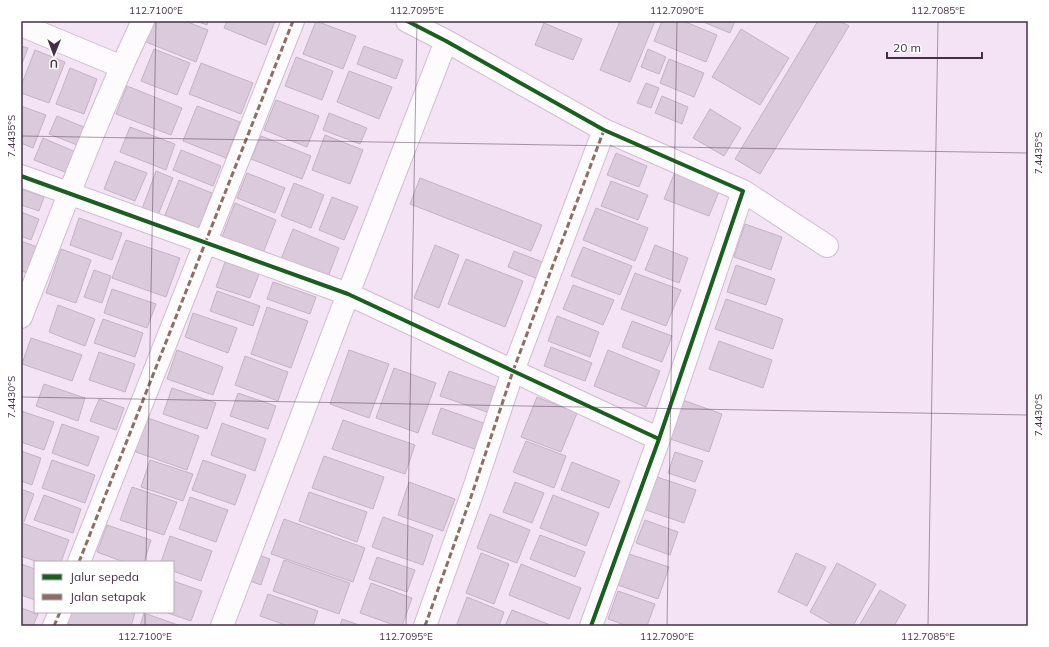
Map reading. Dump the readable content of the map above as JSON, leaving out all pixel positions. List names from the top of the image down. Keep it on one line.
{"legend":["Jalur sepeda","Jalan setapak"],"scale_bar":"20 m","north":"bottom","coordinates":["112.7100°E","112.7095°E","112.7090°E","112.7085°E","7.4435°S","7.4430°S"]}
